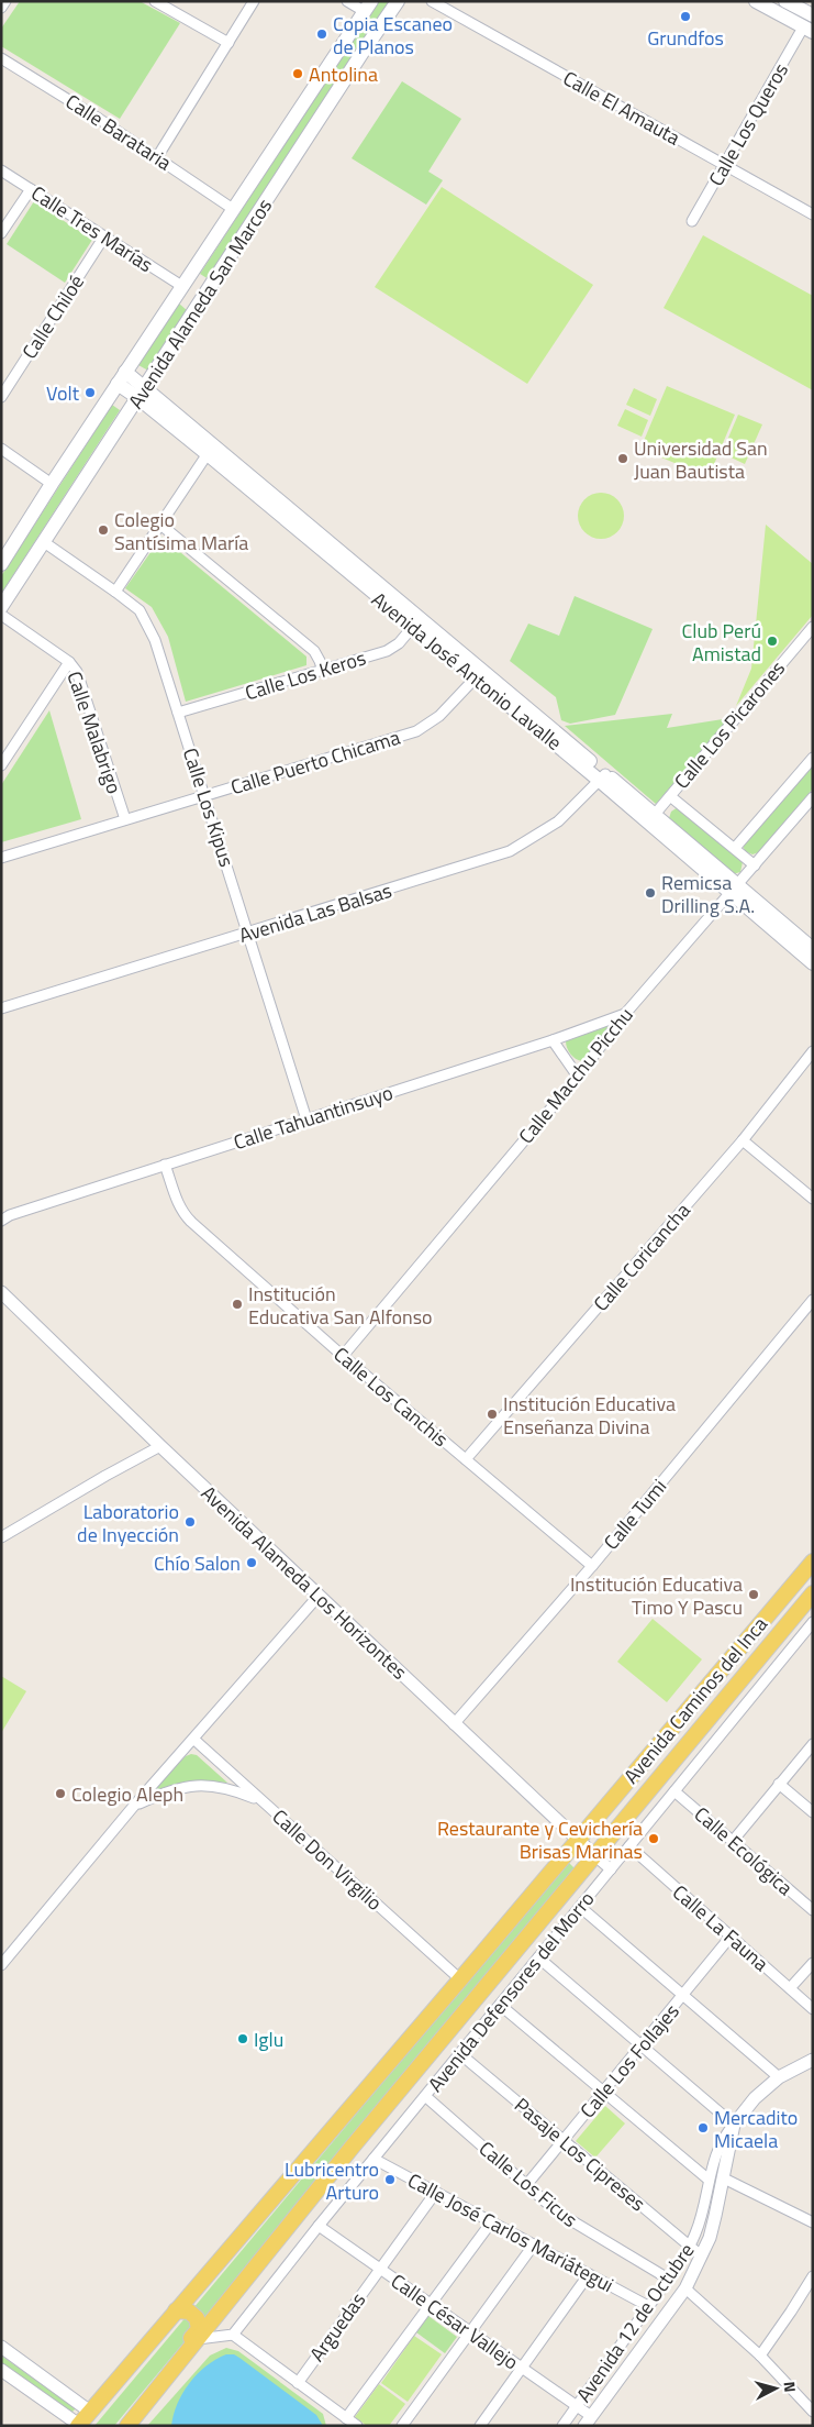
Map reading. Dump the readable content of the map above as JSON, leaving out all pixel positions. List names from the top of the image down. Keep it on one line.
{"streets":{"main road":["Avenida Alameda San Marcos","Avenida José Antonio Lavalle","Avenida Caminos del Inca"],"street":["Calle El Amauta","Calle Los Queros","Calle Barataria","Calle Tres Marías","Calle Chiloé","Calle Los Keros","Calle Los Picarones","Calle Malabrigo","Calle Puerto Chicama","Calle Los Kipus","Avenida Las Balsas","Calle Macchu Picchu","Calle Tahuantinsuyo","Calle Coricancha","Calle Los Canchis","Calle Tumi","Avenida Alameda Los Horizontes","Calle Ecológica","Calle Don Virgilio","Calle La Fauna","Avenida Defensores del Morro","Calle Los Follajes","Pasaje Los Cipreses","Calle Los Ficus","Calle José Carlos Mariátegui","Calle César Vallejo","Avenida 12 de Octubre","Arguedas"]},"crossings":[["Calle El Amauta","Calle Los Queros"],["Calle Barataria","Avenida Alameda San Marcos"],["Calle Tres Marías","Avenida Alameda San Marcos"],["Calle Tres Marías","Calle Chiloé"],["Avenida Alameda San Marcos","Avenida José Antonio Lavalle"],["Avenida Alameda San Marcos","Calle Los Kipus"],["Avenida José Antonio Lavalle","Calle Los Keros"],["Avenida José Antonio Lavalle","Calle Los Picarones"],["Avenida José Antonio Lavalle","Calle Puerto Chicama"],["Avenida José Antonio Lavalle","Avenida Las Balsas"],["Avenida José Antonio Lavalle","Calle Macchu Picchu"],["Calle Los Keros","Calle Los Kipus"],["Calle Malabrigo","Calle Puerto Chicama"],["Calle Puerto Chicama","Calle Los Kipus"],["Calle Los Kipus","Avenida Las Balsas"],["Calle Los Kipus","Calle Tahuantinsuyo"],["Calle Macchu Picchu","Calle Tahuantinsuyo"],["Calle Macchu Picchu","Calle Los Canchis"],["Calle Tahuantinsuyo","Calle Los Canchis"],["Calle Coricancha","Calle Los Canchis"],["Calle Los Canchis","Calle Tumi"],["Calle Tumi","Avenida Alameda Los Horizontes"],["Avenida Alameda Los Horizontes","Avenida Caminos del Inca"],["Avenida Alameda Los Horizontes","Avenida Defensores del Morro"],["Avenida Caminos del Inca","Calle Don Virgilio"],["Calle Ecológica","Avenida Defensores del Morro"],["Calle La Fauna","Avenida Defensores del Morro"],["Calle La Fauna","Calle Los Follajes"],["Avenida Defensores del Morro","Pasaje Los Cipreses"],["Avenida Defensores del Morro","Calle Los Ficus"],["Avenida Defensores del Morro","Calle José Carlos Mariátegui"],["Avenida Defensores del Morro","Calle César Vallejo"],["Calle Los Follajes","Pasaje Los Cipreses"],["Calle Los Follajes","Calle Los Ficus"],["Pasaje Los Cipreses","Avenida 12 de Octubre"],["Calle Los Ficus","Avenida 12 de Octubre"],["Calle José Carlos Mariátegui","Avenida 12 de Octubre"],["Calle José Carlos Mariátegui","Arguedas"],["Calle César Vallejo","Avenida 12 de Octubre"],["Calle César Vallejo","Arguedas"]],"places":["Grundfos","Copia Escaneo de Planos","Antolina","Volt","Universidad San Juan Bautista","Colegio Santísima María","Club Perú Amistad","Remicsa Drilling S.A.","Institución Educativa San Alfonso","Institución Educativa Enseñanza Divina","Laboratorio de Inyección","Chío Salon","Institución Educativa Timo Y Pascu","Colegio Aleph","Restaurante y Cevichería Brisas Marinas","Iglu","Mercadito Micaela","Lubricentro Arturo"],"north":"right"}
